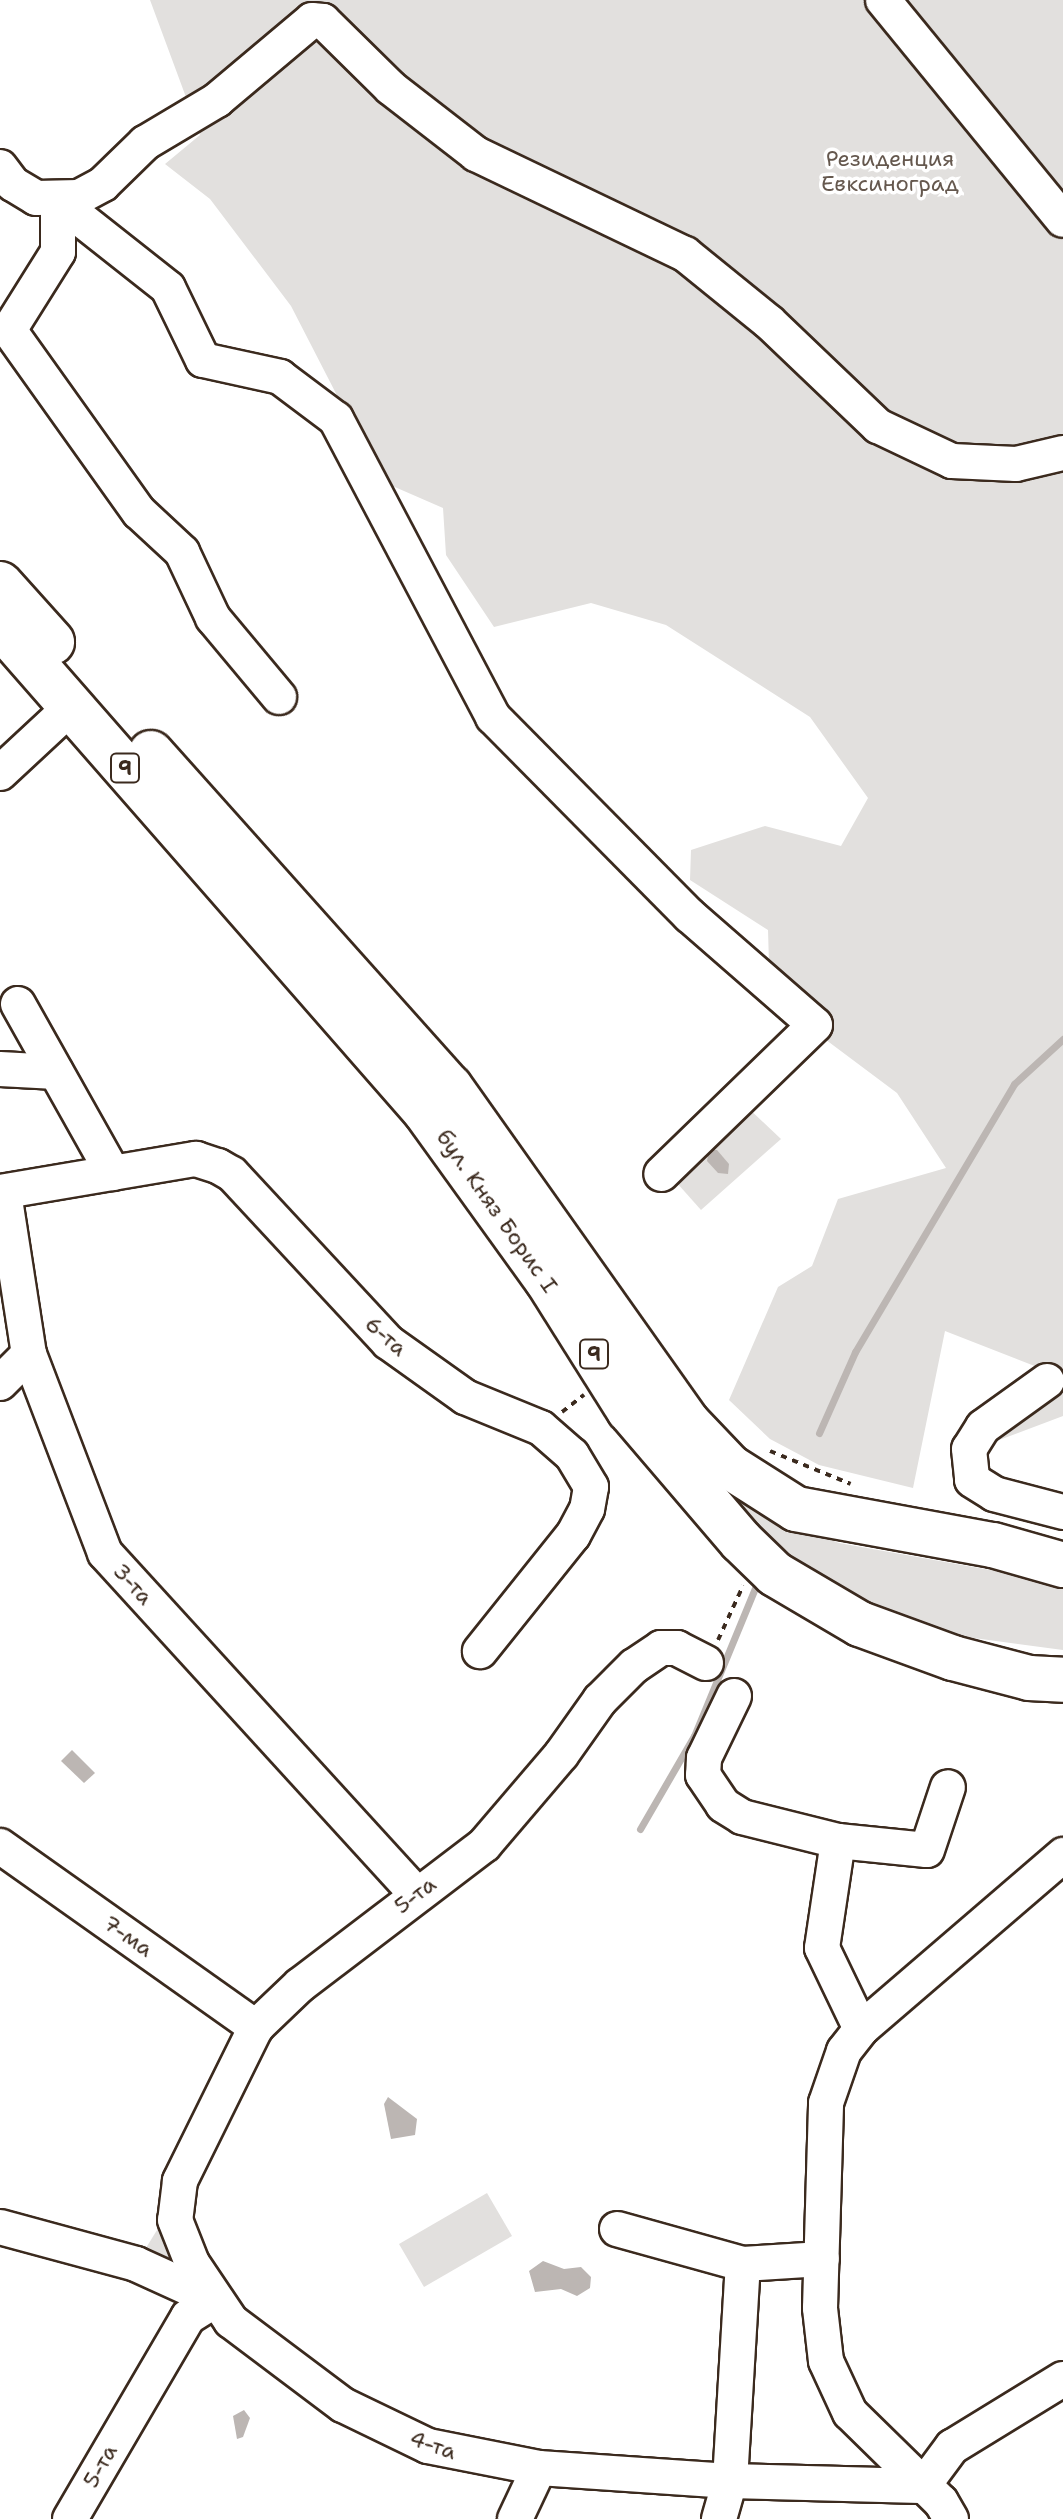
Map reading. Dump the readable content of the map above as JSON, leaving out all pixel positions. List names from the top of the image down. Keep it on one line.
{"streets":{"highway":["9","бул. Княз Борис I"],"street":["6-та","3-та","5-та","7-ма","4-та"]},"crossings":[["6-та","3-та"],["3-та","5-та"],["5-та","7-ма"],["5-та","4-та"]],"parks":["Резиденция Евксиноград"]}
